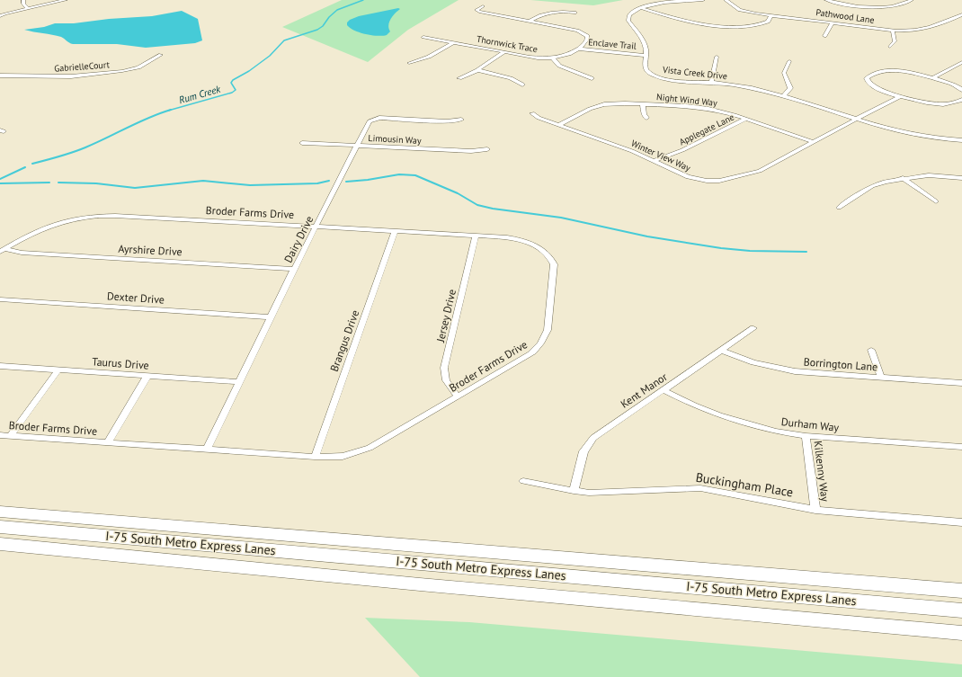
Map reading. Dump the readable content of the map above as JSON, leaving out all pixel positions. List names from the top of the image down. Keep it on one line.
{"streets":{"highway":["I-75 South Metro Express Lanes"],"street":["Pathwood Lane","Thornwick Trace","Enclave Trail","GabrielleCourt","Vista Creek Drive","Night Wind Way","Applegate Lane","Limousin Way","Winter View Way","Broder Farms Drive","Dairy Drive","Ayrshire Drive","Dexter Drive","Jersey Drive","Brangus Drive","Taurus Drive","Borrington Lane","Kent Manor","Durham Way","Kilkenny Way","Buckingham Place"]},"crossings":[["Thornwick Trace","Enclave Trail"],["Enclave Trail","Vista Creek Drive"],["Vista Creek Drive","Winter View Way"],["Night Wind Way","Applegate Lane"],["Night Wind Way","Winter View Way"],["Applegate Lane","Winter View Way"],["Limousin Way","Dairy Drive"],["Broder Farms Drive","Dairy Drive"],["Broder Farms Drive","Ayrshire Drive"],["Broder Farms Drive","Jersey Drive"],["Broder Farms Drive","Brangus Drive"],["Dairy Drive","Ayrshire Drive"],["Dairy Drive","Dexter Drive"],["Dairy Drive","Taurus Drive"],["Borrington Lane","Kent Manor"],["Kent Manor","Durham Way"],["Kent Manor","Buckingham Place"],["Durham Way","Kilkenny Way"],["Kilkenny Way","Buckingham Place"]],"water":["Rum Creek"]}
